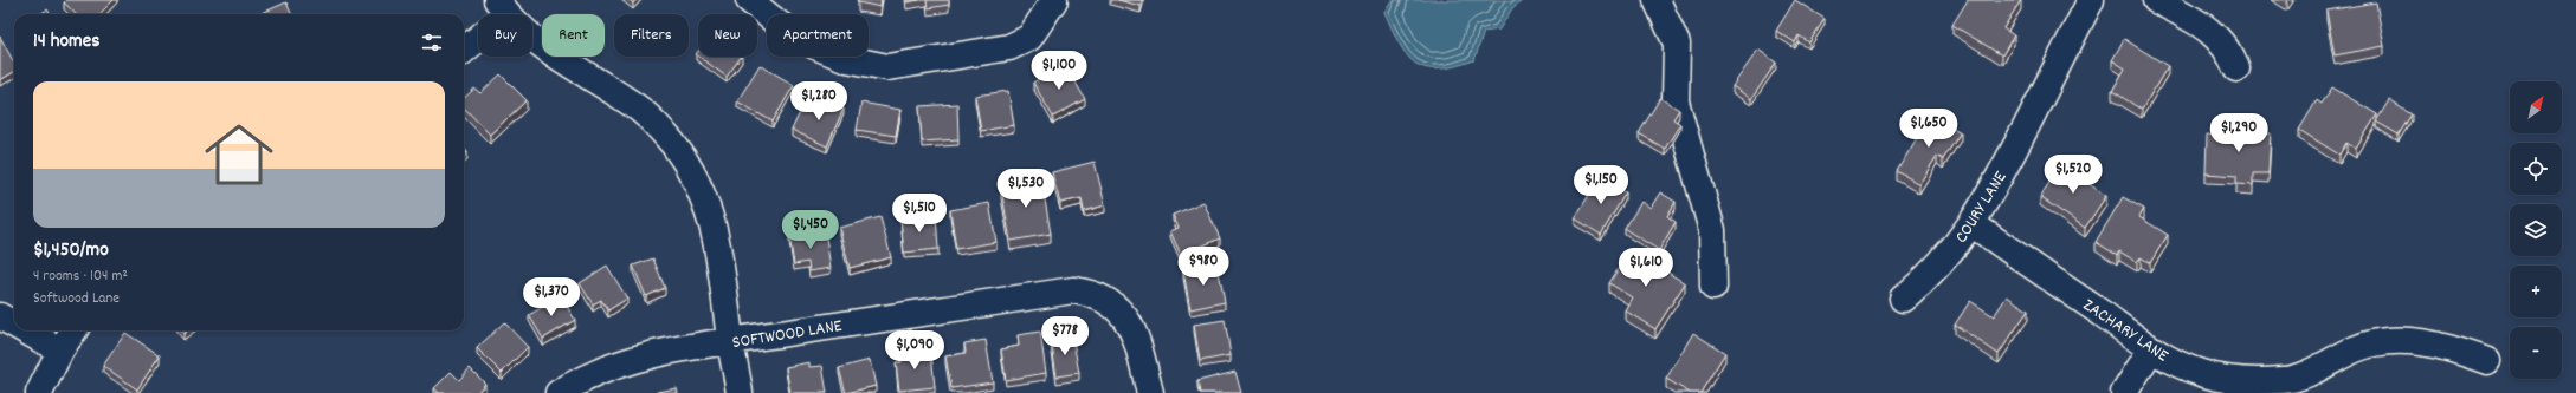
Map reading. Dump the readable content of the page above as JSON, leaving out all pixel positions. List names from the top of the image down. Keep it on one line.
{"streets":{"street":["COURY LANE","ZACHARY LANE","SOFTWOOD LANE"]},"crossings":[["COURY LANE","ZACHARY LANE"]],"north":"top right","page":{"chip":["Buy","Rent","Filters","New","Apartment"],"heading":"14 homes","price":["$1,100","$1,280","$1,650","$1,290","$1,520","$1,150","$1,530","$1,510","$1,450","$980","$1,610","$1,370","$778","$1,090"],"list":[{"name":"$1,450/mo","note":"4 rooms · 104 m² · Softwood Lane"}],"map_buttons":["+","−"]}}
